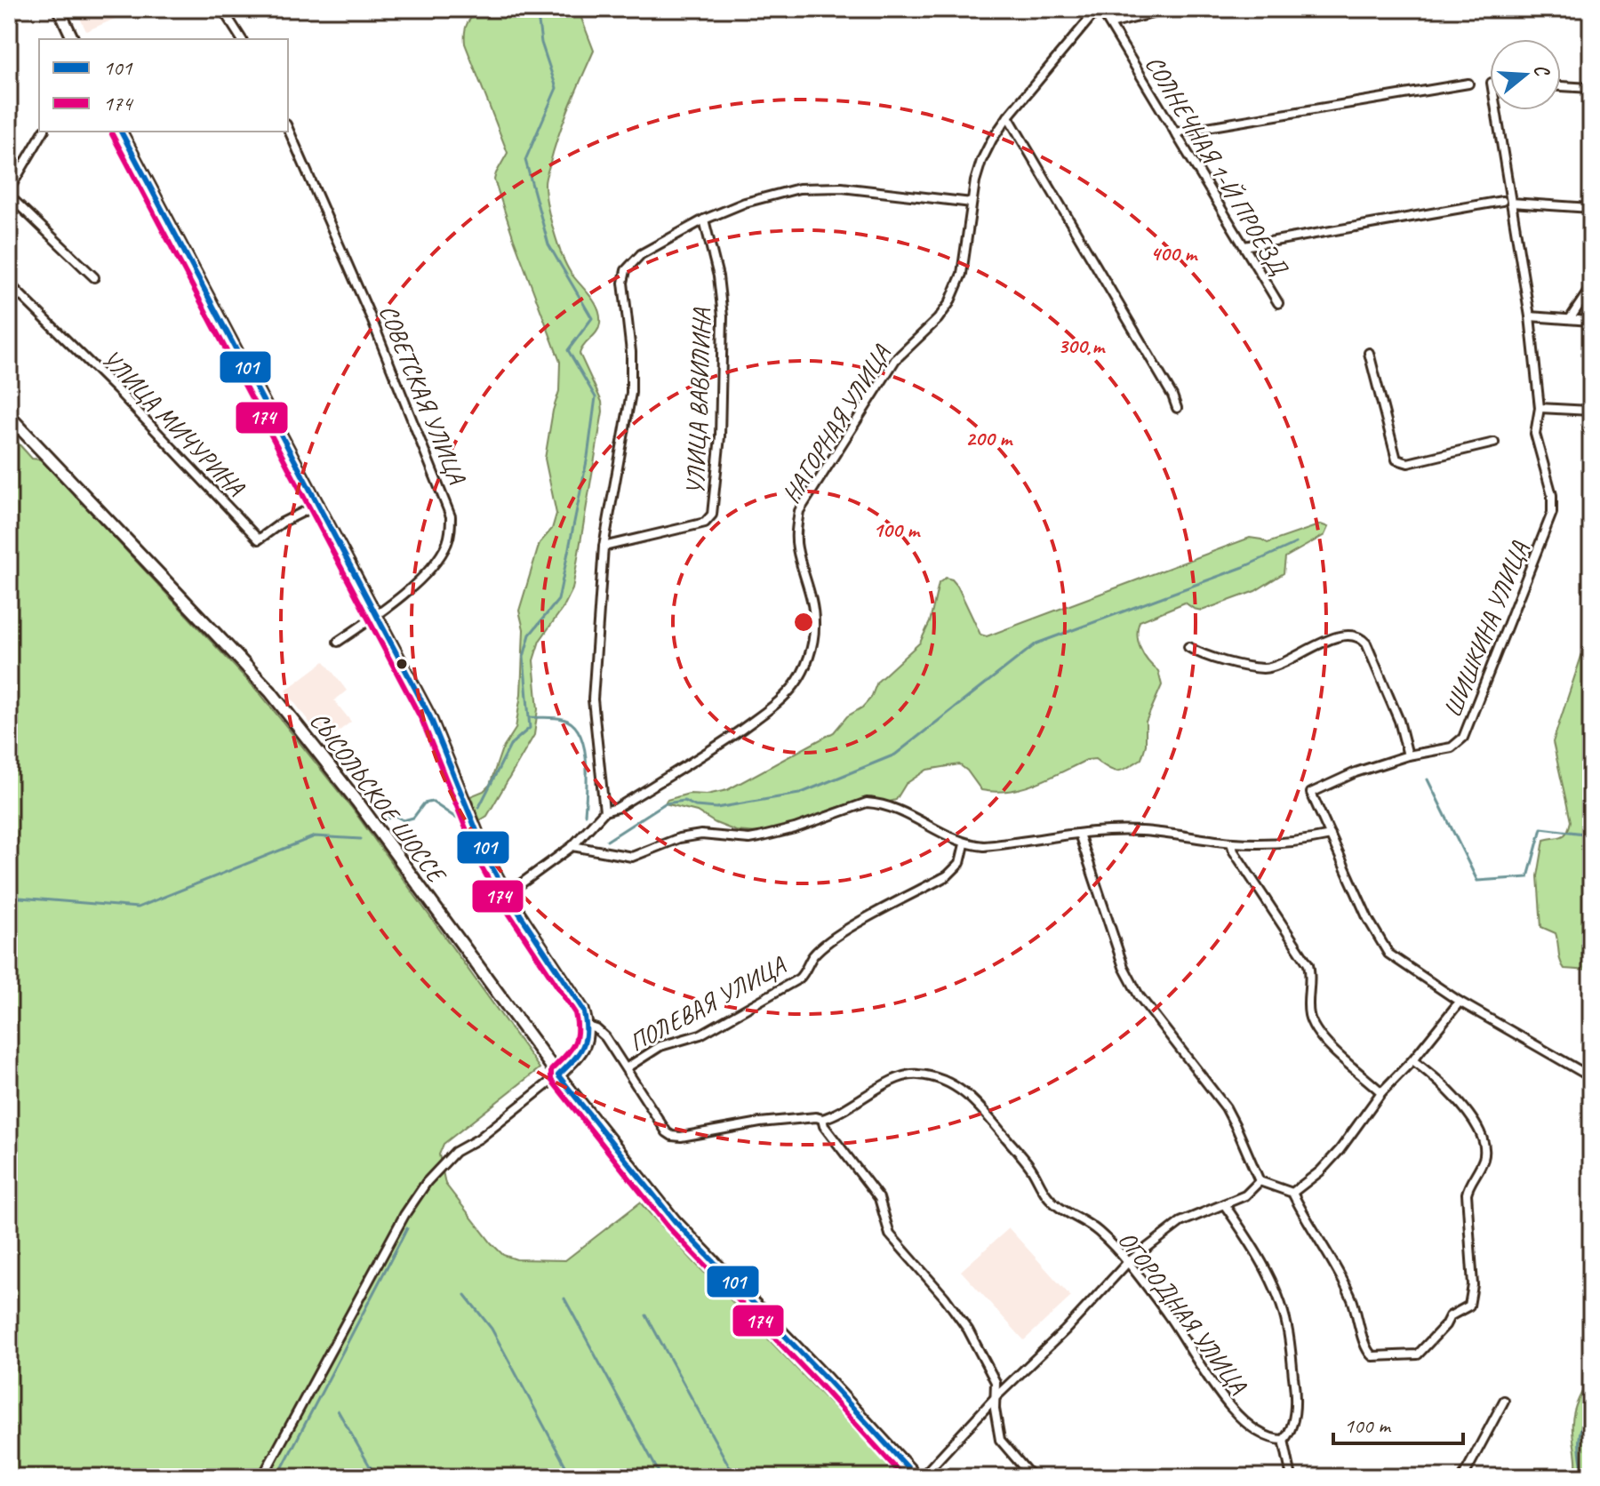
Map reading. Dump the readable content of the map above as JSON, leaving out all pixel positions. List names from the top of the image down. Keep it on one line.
{"streets":{"main road":["СЫСОЛЬСКОЕ ШОССЕ"],"street":["СОЛНЕЧНАЯ 1-Й ПРОЕЗД","СОВЕТСКАЯ УЛИЦА","УЛИЦА ВАВИЛИНА","УЛИЦА МИЧУРИНА","НАГОРНАЯ УЛИЦА","ШИШКИНА УЛИЦА","ПОЛЕВАЯ УЛИЦА","ОГОРОДНАЯ УЛИЦА"]},"crossings":[["СОЛНЕЧНАЯ 1-Й ПРОЕЗД","НАГОРНАЯ УЛИЦА"],["ПОЛЕВАЯ УЛИЦА","ОГОРОДНАЯ УЛИЦА"]],"lines":["transit line 101","transit line 174"],"legend":["101","174"],"scale_bar":"100 m","north":"right","rings":["400 m","300 m","200 m","100 m"]}
